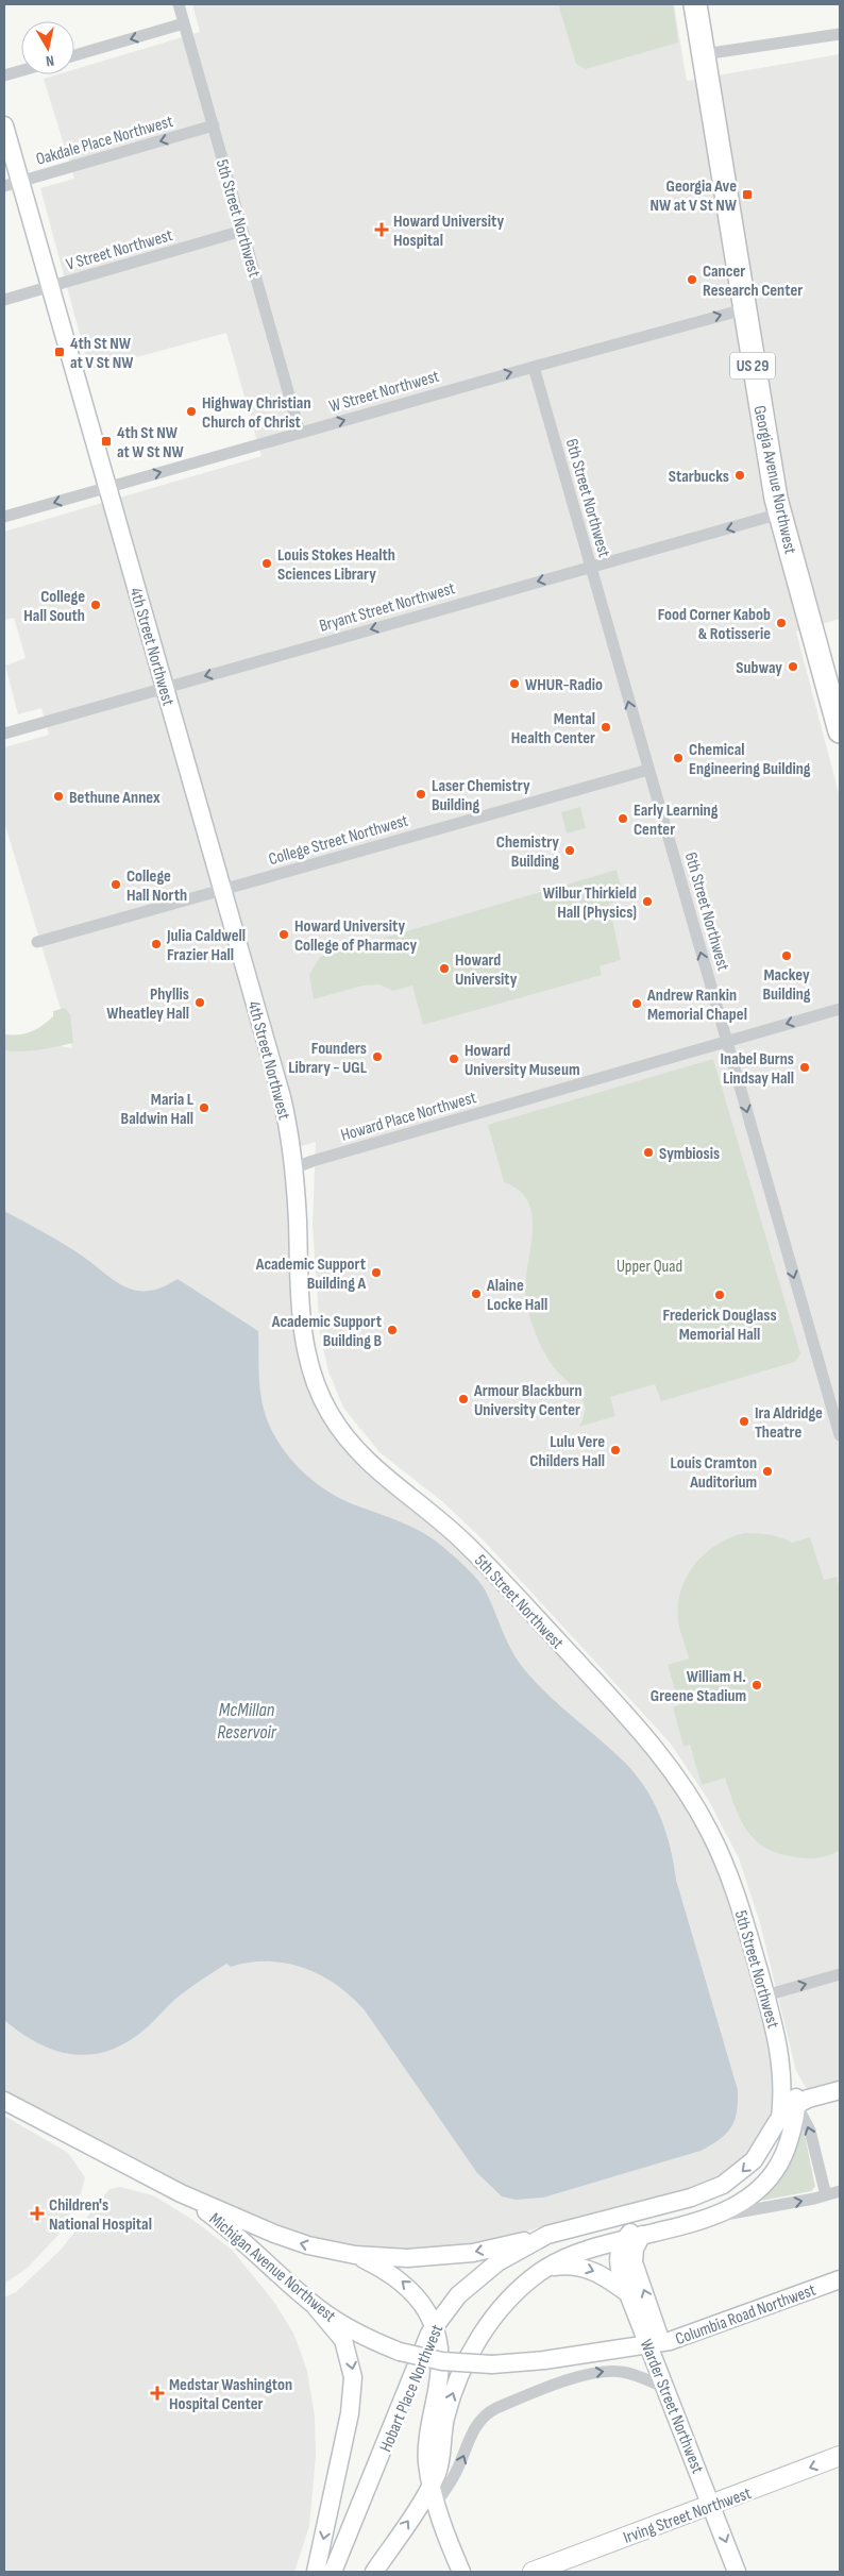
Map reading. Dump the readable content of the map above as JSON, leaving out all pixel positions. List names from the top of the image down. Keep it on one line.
{"streets":{"highway":["US 29","Georgia Avenue Northwest"],"main road":["5th Street Northwest","4th Street Northwest","Michigan Avenue Northwest","Columbia Road Northwest","Hobart Place Northwest","Warder Street Northwest","Irving Street Northwest"],"street":["Oakdale Place Northwest","V Street Northwest","W Street Northwest","6th Street Northwest","Bryant Street Northwest","College Street Northwest","Howard Place Northwest"]},"crossings":[["Oakdale Place Northwest","5th Street Northwest"],["Oakdale Place Northwest","4th Street Northwest"],["5th Street Northwest","V Street Northwest"],["5th Street Northwest","W Street Northwest"],["5th Street Northwest","4th Street Northwest"],["5th Street Northwest","Howard Place Northwest"],["5th Street Northwest","Hobart Place Northwest"],["5th Street Northwest","Warder Street Northwest"],["V Street Northwest","4th Street Northwest"],["W Street Northwest","Georgia Avenue Northwest"],["W Street Northwest","6th Street Northwest"],["W Street Northwest","4th Street Northwest"],["Georgia Avenue Northwest","Bryant Street Northwest"],["6th Street Northwest","Bryant Street Northwest"],["6th Street Northwest","College Street Northwest"],["6th Street Northwest","Howard Place Northwest"],["Bryant Street Northwest","4th Street Northwest"],["4th Street Northwest","College Street Northwest"],["4th Street Northwest","Howard Place Northwest"],["Michigan Avenue Northwest","Columbia Road Northwest"],["Michigan Avenue Northwest","Hobart Place Northwest"],["Michigan Avenue Northwest","Warder Street Northwest"],["Columbia Road Northwest","Warder Street Northwest"],["Warder Street Northwest","Irving Street Northwest"]],"one_way":["Bryant Street Northwest","Irving Street Northwest"],"water":["McMillan Reservoir"],"parks":["Upper Quad"],"places":{"transit":["Georgia Ave NW at V St NW","4th St NW at V St NW","4th St NW at W St NW"],"health":["Howard University Hospital","Children's National Hospital","Medstar Washington Hospital Center"],"other":["Cancer Research Center","Highway Christian Church of Christ","Starbucks","Louis Stokes Health Sciences Library","College Hall South","Food Corner Kabob & Rotisserie","Subway","WHUR-Radio","Mental Health Center","Chemical Engineering Building","Laser Chemistry Building","Bethune Annex","Early Learning Center","Chemistry Building","College Hall North","Wilbur Thirkield Hall (Physics)","Howard University College of Pharmacy","Julia Caldwell Frazier Hall","Mackey Building","Howard University","Phyllis Wheatley Hall","Andrew Rankin Memorial Chapel","Founders Library - UGL","Howard University Museum","Inabel Burns Lindsay Hall","Maria L Baldwin Hall","Symbiosis","Academic Support Building A","Alaine Locke Hall","Frederick Douglass Memorial Hall","Academic Support Building B","Armour Blackburn University Center","Ira Aldridge Theatre","Lulu Vere Childers Hall","Louis Cramton Auditorium","William H. Greene Stadium"]},"north":"bottom"}
